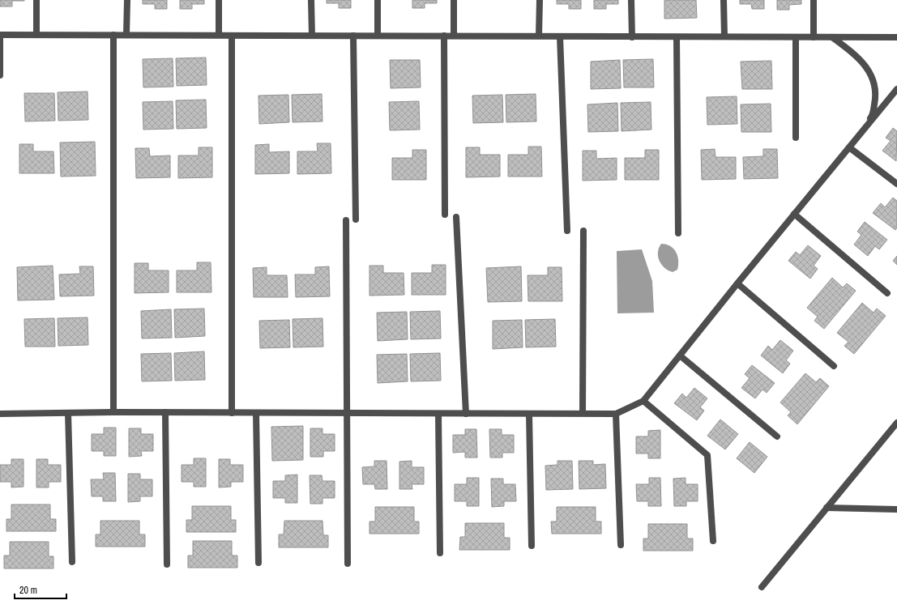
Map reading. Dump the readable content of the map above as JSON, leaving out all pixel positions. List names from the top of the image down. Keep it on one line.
{"scale_bar":"20 m"}
